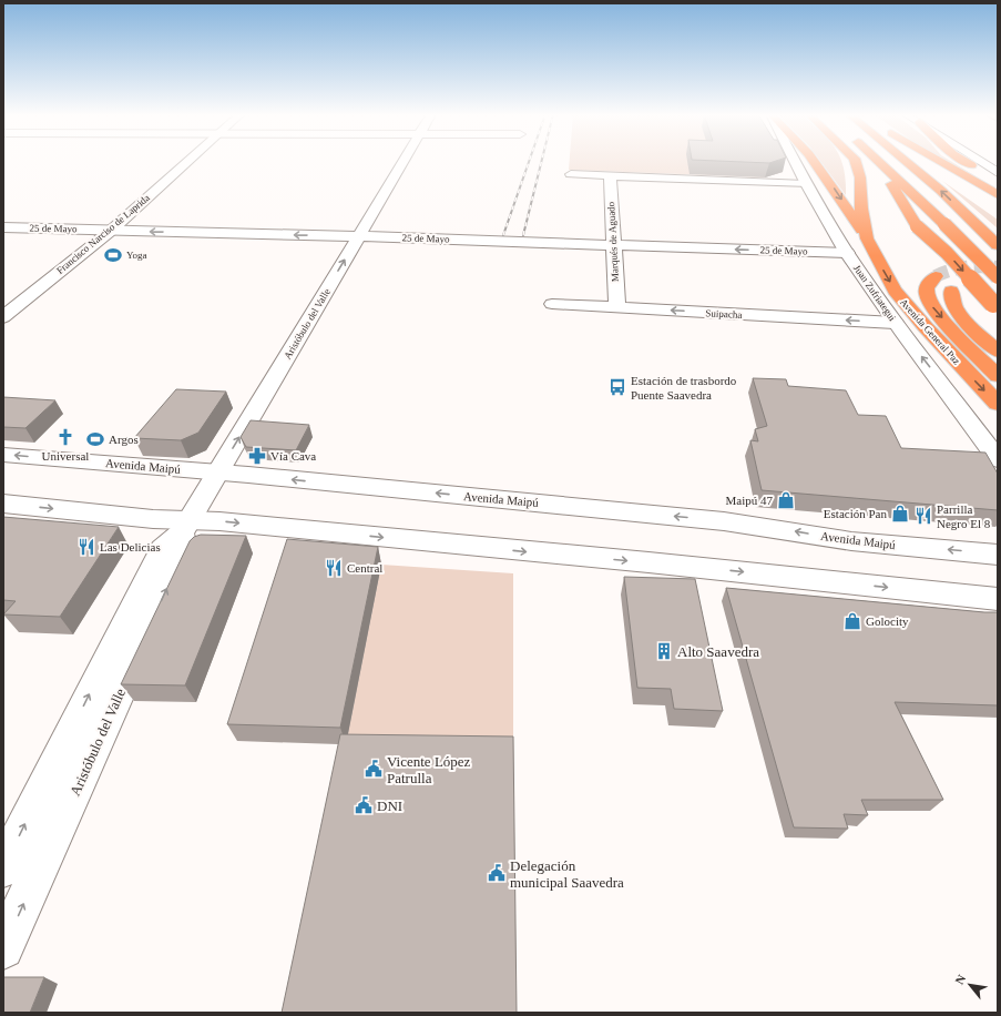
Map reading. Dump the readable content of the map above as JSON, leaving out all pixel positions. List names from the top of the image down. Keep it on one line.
{"streets":{"highway":["Avenida General Paz"],"street":["25 de Mayo","Francisco Narciso de Laprida","Marqués de Aguado","Juan Zufriategui","Suipacha","Aristóbulo del Valle","Avenida Maipú"]},"crossings":[["25 de Mayo","Francisco Narciso de Laprida"],["25 de Mayo","Marqués de Aguado"],["25 de Mayo","Juan Zufriategui"],["25 de Mayo","Aristóbulo del Valle"],["Marqués de Aguado","Suipacha"],["Juan Zufriategui","Suipacha"],["Aristóbulo del Valle","Avenida Maipú"]],"one_way":["Juan Zufriategui","Aristóbulo del Valle"],"places":{"sports":["Yoga","Argos"],"bus stop":["Estación de trasbordo Puente Saavedra"],"church":["Universal"],"pharmacy":["Vía Cava"],"shop":["Maipú 47","Estación Pan","Golocity"],"restaurant":["Parrilla Negro El 8","Las Delicias","Central"],"building":["Alto Saavedra"],"public building":["Vicente López Patrulla","DNI","Delegación municipal Saavedra"]},"north":"top left"}
